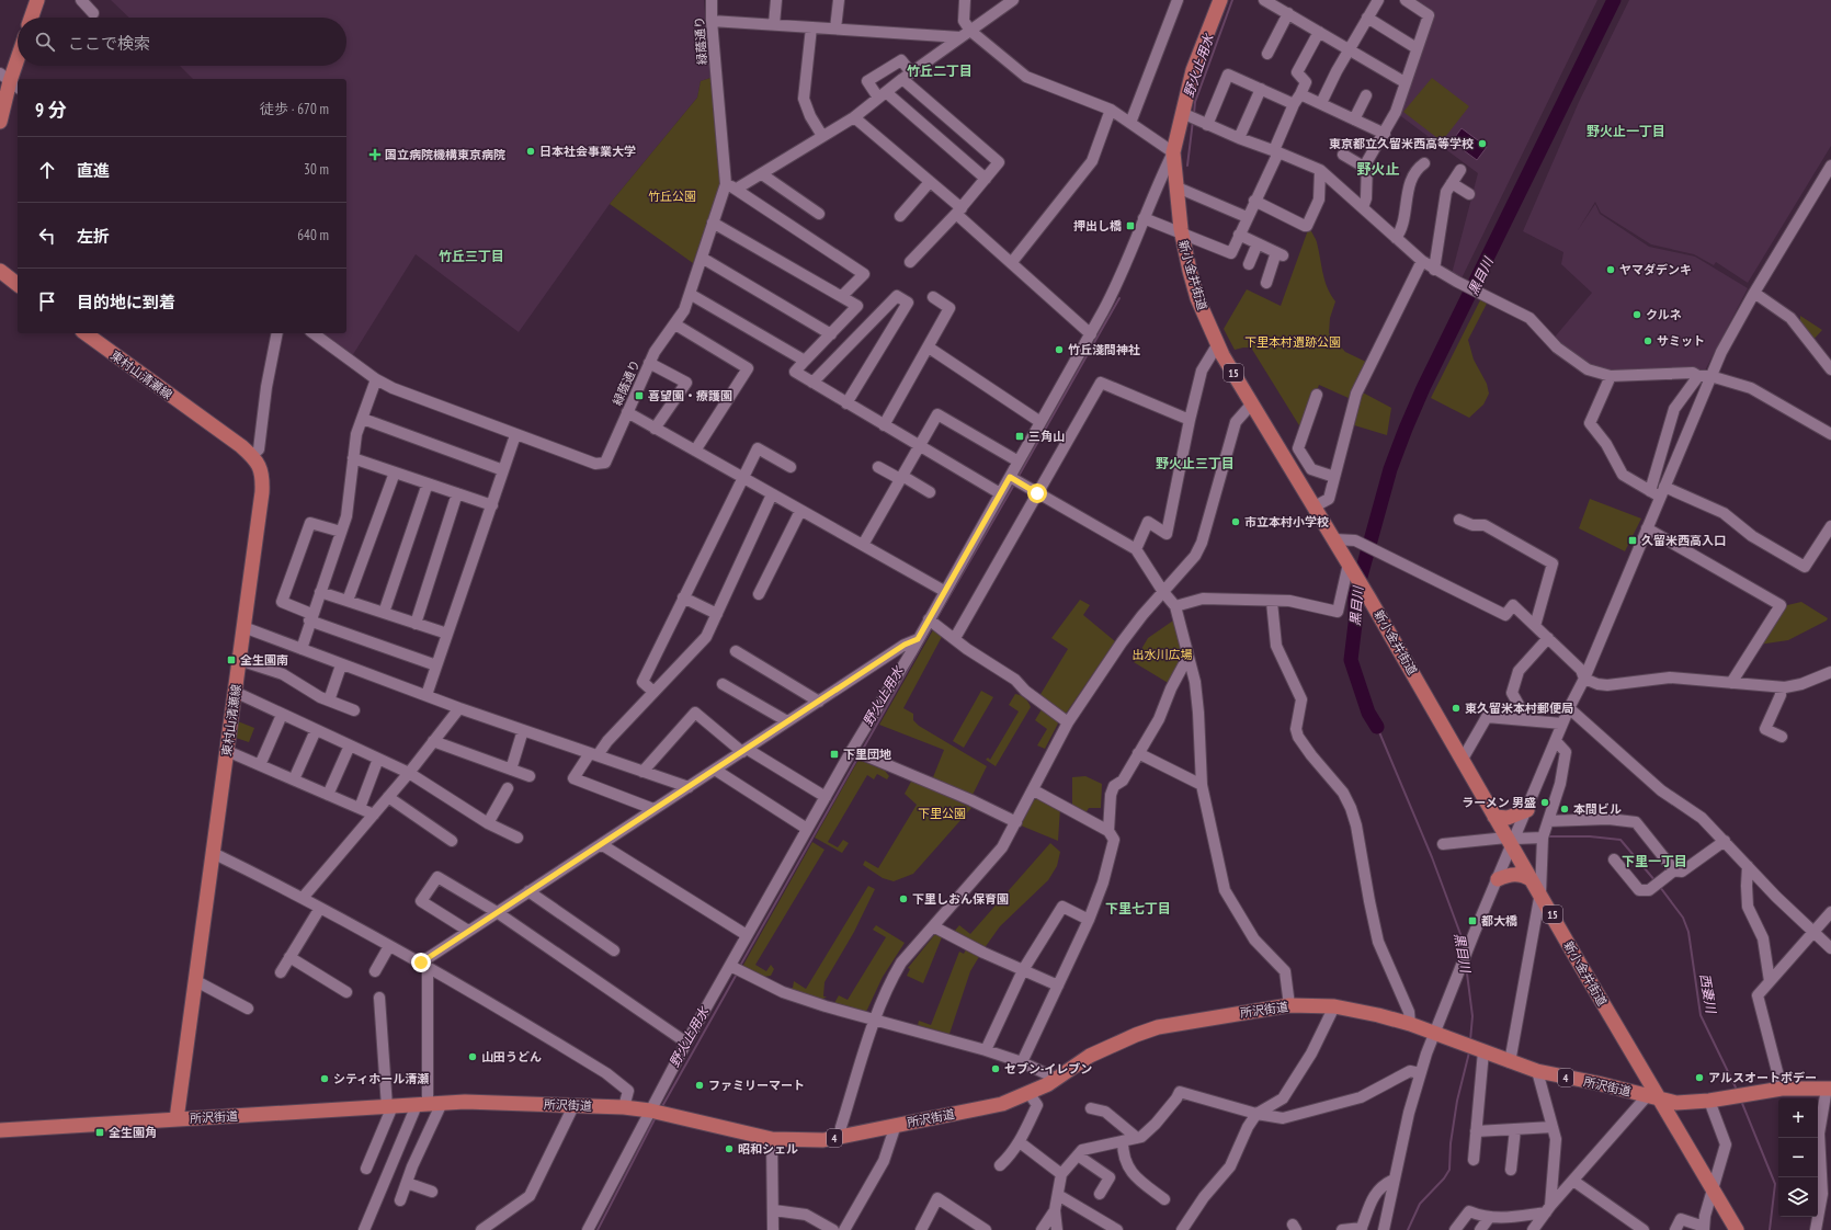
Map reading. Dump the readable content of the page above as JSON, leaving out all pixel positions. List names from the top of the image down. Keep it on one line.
{"streets":{"main road":["新小金井街道","15","東村山清瀬線","所沢街道","4"],"street":["緑蔭通り"]},"crossings":[["新小金井街道","所沢街道"],["東村山清瀬線","所沢街道"]],"districts":["竹丘二丁目","野火止一丁目","野火止","竹丘三丁目","野火止三丁目","下里一丁目","下里七丁目"],"water":["野火止用水","黒目川","西妻川"],"parks":["竹丘公園","下里本村遺跡公園","出水川広場","下里公園"],"places":{"other":["東京都立久留米西高等学校","日本社会事業大学","ヤマダデンキ","クルネ","サミット","竹丘淺間神社","市立本村小学校","東久留米本村郵便局","ラーメン 男盛","本間ビル","下里しおん保育園","山田うどん","セブン-イレブン","アルスオートボデー","シティホール清瀬","ファミリーマート","昭和シェル"],"health":["国立病院機構東京病院"],"transit":["押出し橋","喜望園・療護園","三角山","久留米西高入口","全生園南","下里団地","都大橋","全生園角"]},"page":{"search":"ここで検索","heading":["9 分","徒歩 · 670 m"],"list":[["直進","30 m"],["左折","640 m"],"目的地に到着"],"map_buttons":["+","−"]}}
